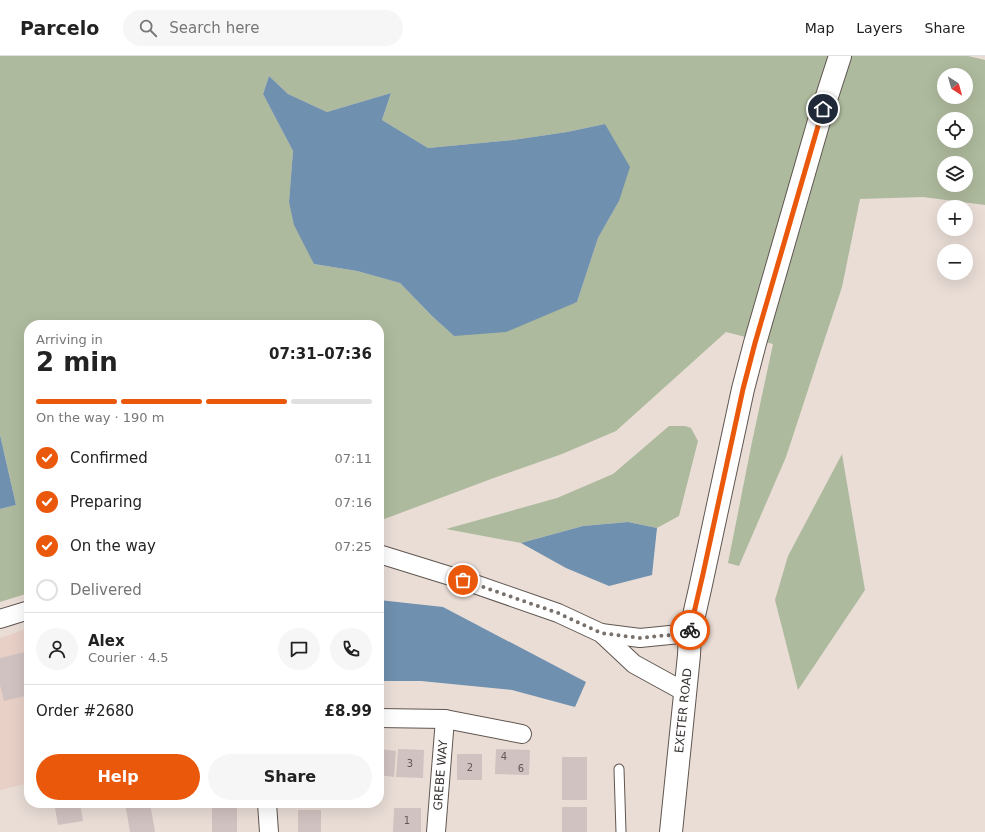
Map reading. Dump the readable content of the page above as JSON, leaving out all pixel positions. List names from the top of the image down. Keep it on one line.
{"streets":{"street":["EXETER ROAD","GREBE WAY"]},"house_numbers":["4","3","2","6","1"],"north":"bottom right","page":{"header":"Parcelo","search":"Search here","nav":["Map","Layers","Share"],"map_buttons":["+","−"],"heading":["2 min","Arriving in","07:31–07:36"],"panel":["Alex","Courier · 4.5","Order #2680","£8.99"],"bar":"On the way · 190 m","list":[["Confirmed","07:11"],["Preparing","07:16"],["On the way","07:25"],"Delivered"],"buttons":["Help","Share"]}}
